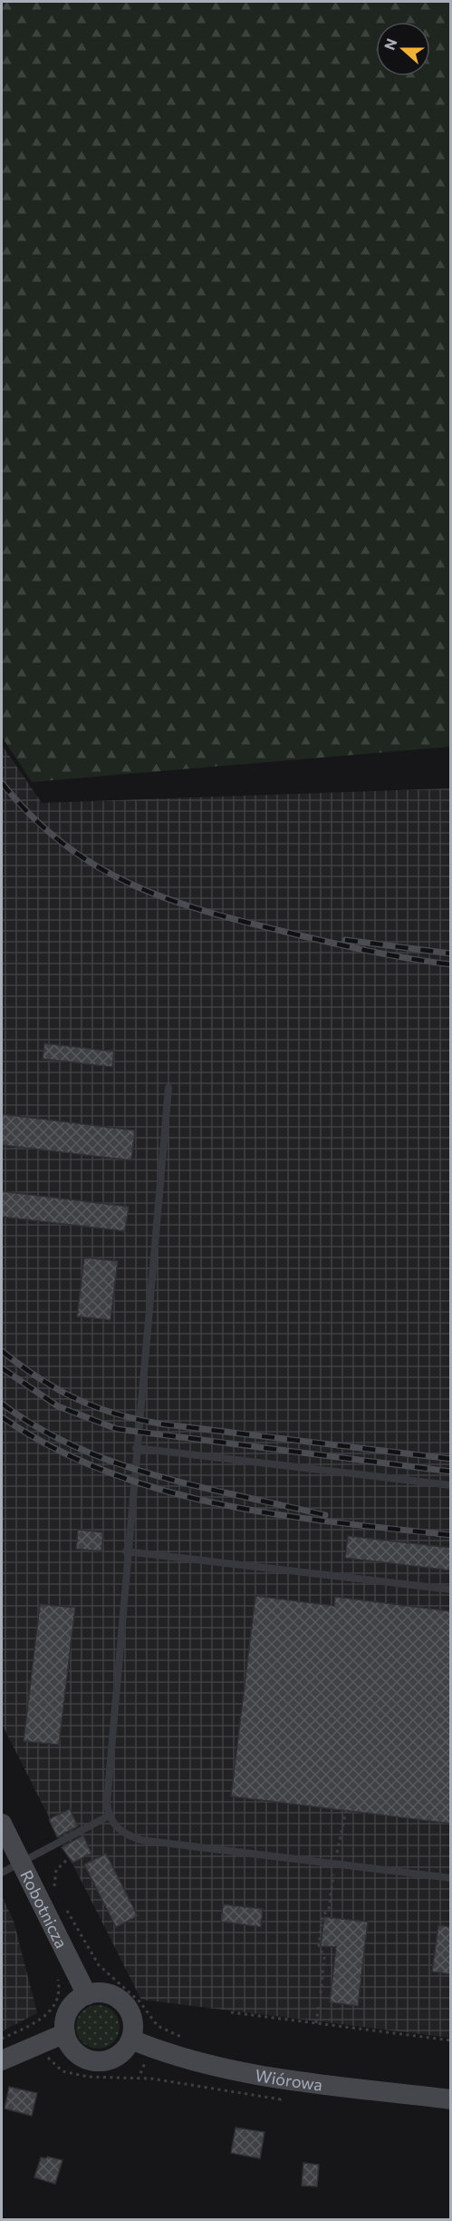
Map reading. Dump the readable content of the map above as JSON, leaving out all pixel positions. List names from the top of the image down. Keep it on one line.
{"streets":{"street":["Robotnicza","Wiórowa"]},"crossings":[["Robotnicza","Wiórowa"]],"north":"left"}
